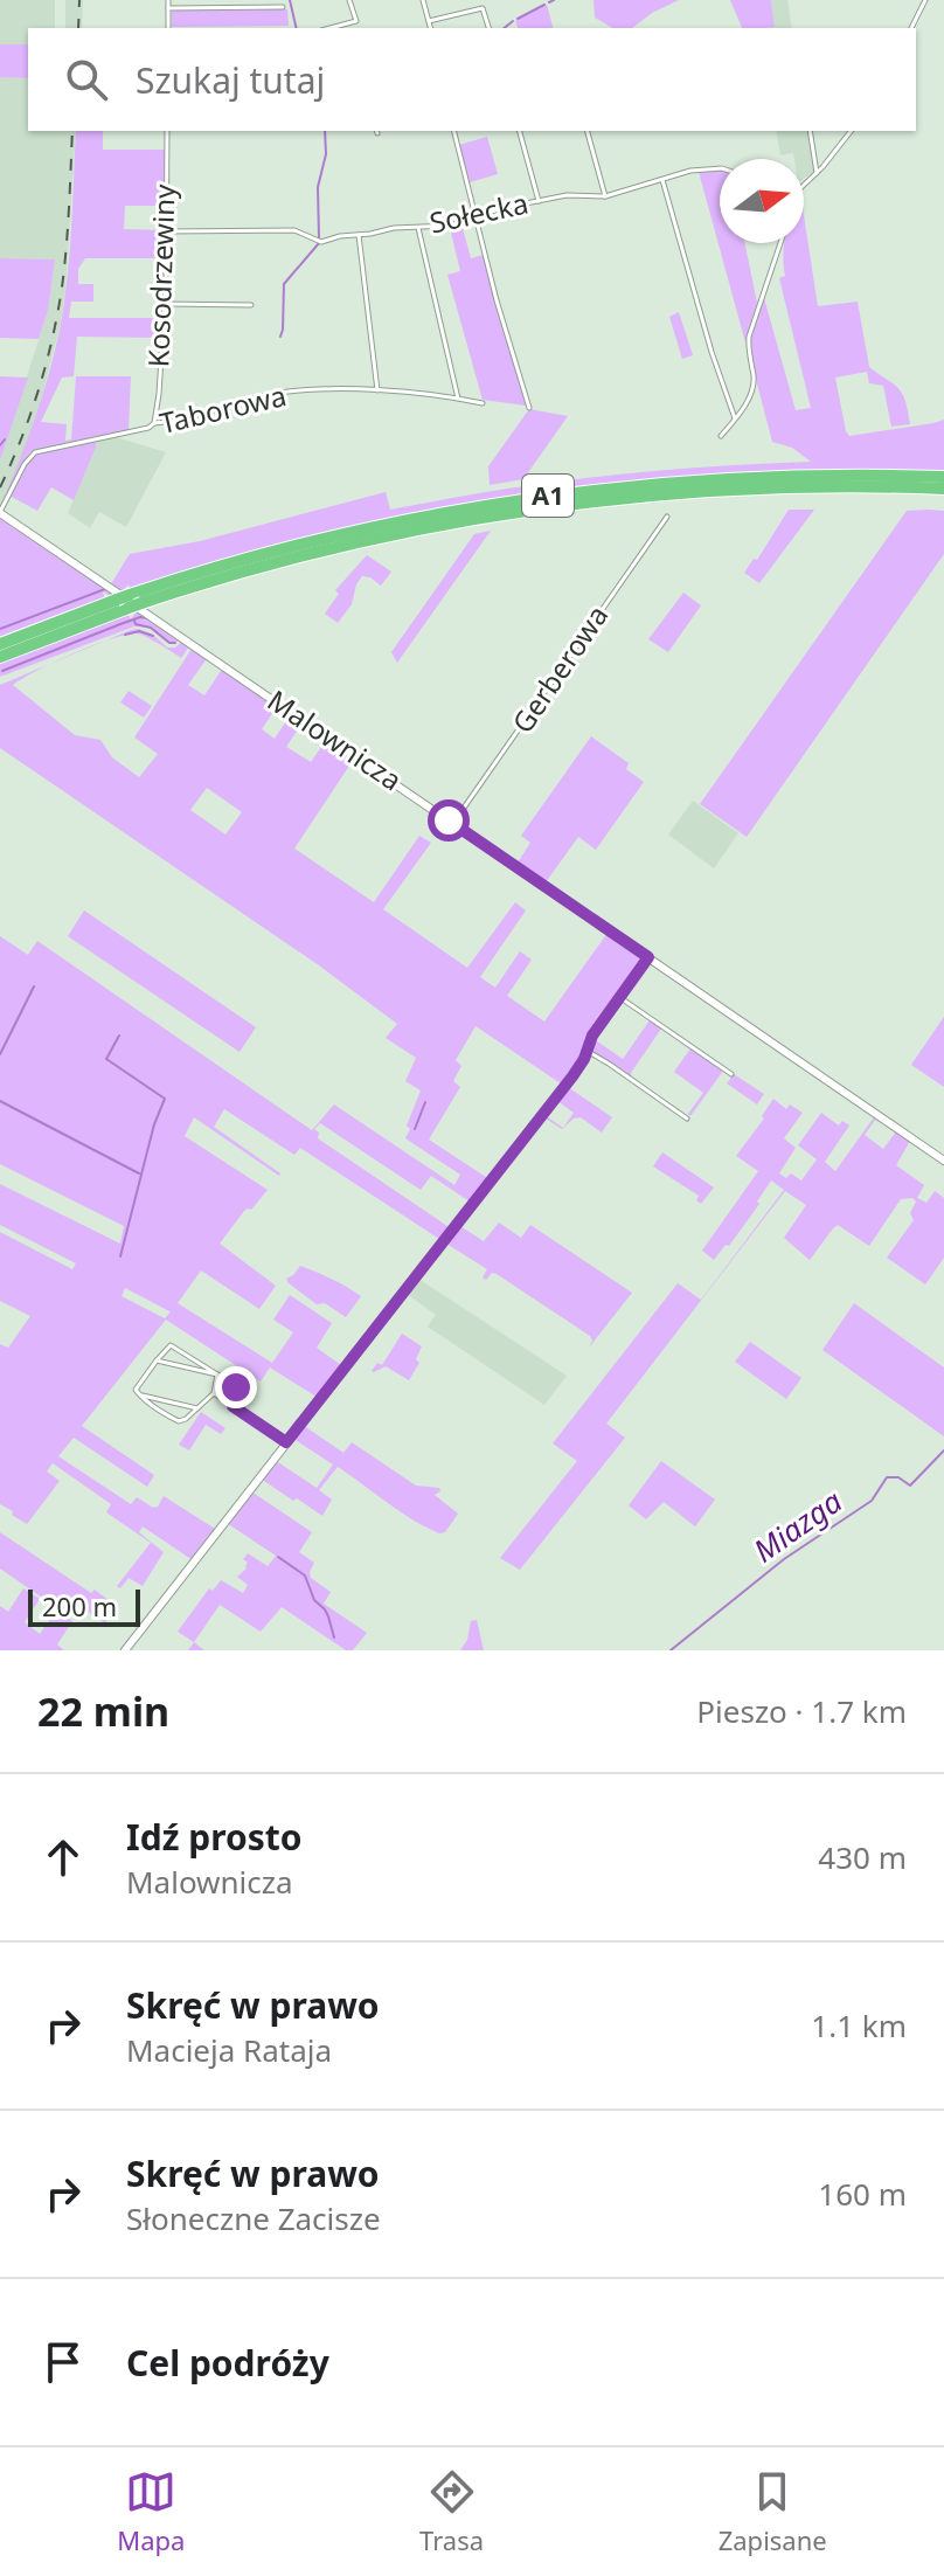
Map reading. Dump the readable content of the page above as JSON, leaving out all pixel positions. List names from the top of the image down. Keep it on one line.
{"streets":{"highway":["A1"],"street":["Sołecka","Kosodrzewiny","Taborowa","Gerberowa","Malownicza"]},"crossings":[["Sołecka","Kosodrzewiny"],["Kosodrzewiny","Taborowa"],["Taborowa","Malownicza"],["Gerberowa","Malownicza"]],"water":["Miazga"],"scale_bar":"200 m","north":"right","page":{"search":"Szukaj tutaj","scale":"200 m","heading":["22 min","Pieszo · 1.7 km"],"list":[["Idź prosto","Malownicza","430 m"],["Skręć w prawo","Macieja Rataja","1.1 km"],["Skręć w prawo","Słoneczne Zacisze","160 m"],"Cel podróży"],"nav":["Mapa","Trasa","Zapisane"]}}
